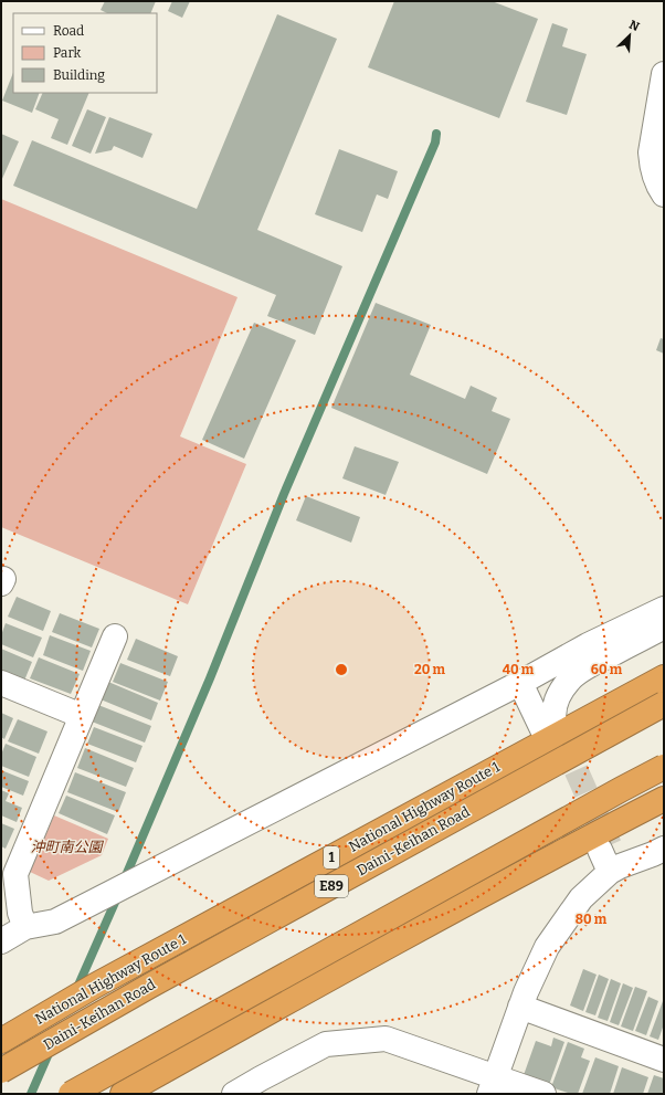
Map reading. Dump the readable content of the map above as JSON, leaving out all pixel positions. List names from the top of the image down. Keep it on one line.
{"streets":{"highway":["National Highway Route 1","Daini-Keihan Road","1","E89"]},"parks":["沖町南公園"],"legend":["Road","Park","Building"],"north":"top right","rings":["20 m","40 m","60 m","80 m"]}
